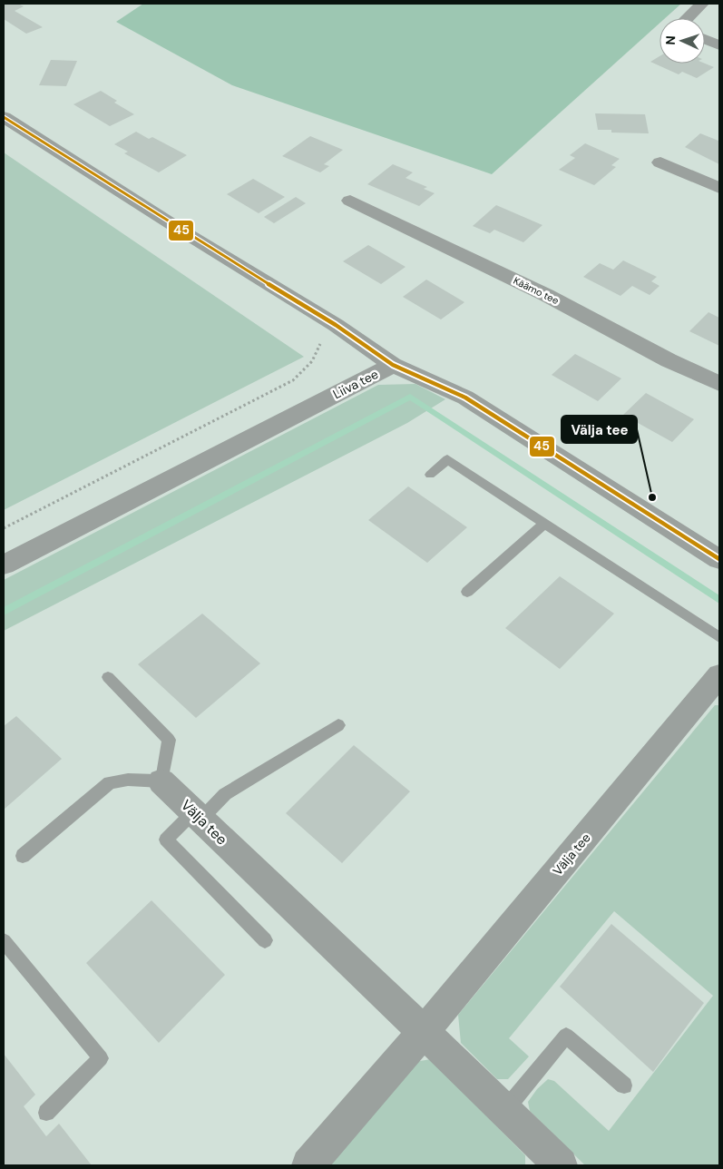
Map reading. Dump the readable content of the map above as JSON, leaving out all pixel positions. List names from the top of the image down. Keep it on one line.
{"streets":{"street":["Käämo tee","Liiva tee","Välja tee"]},"places":["Välja tee"],"lines":["transit line 45"],"north":"left"}
